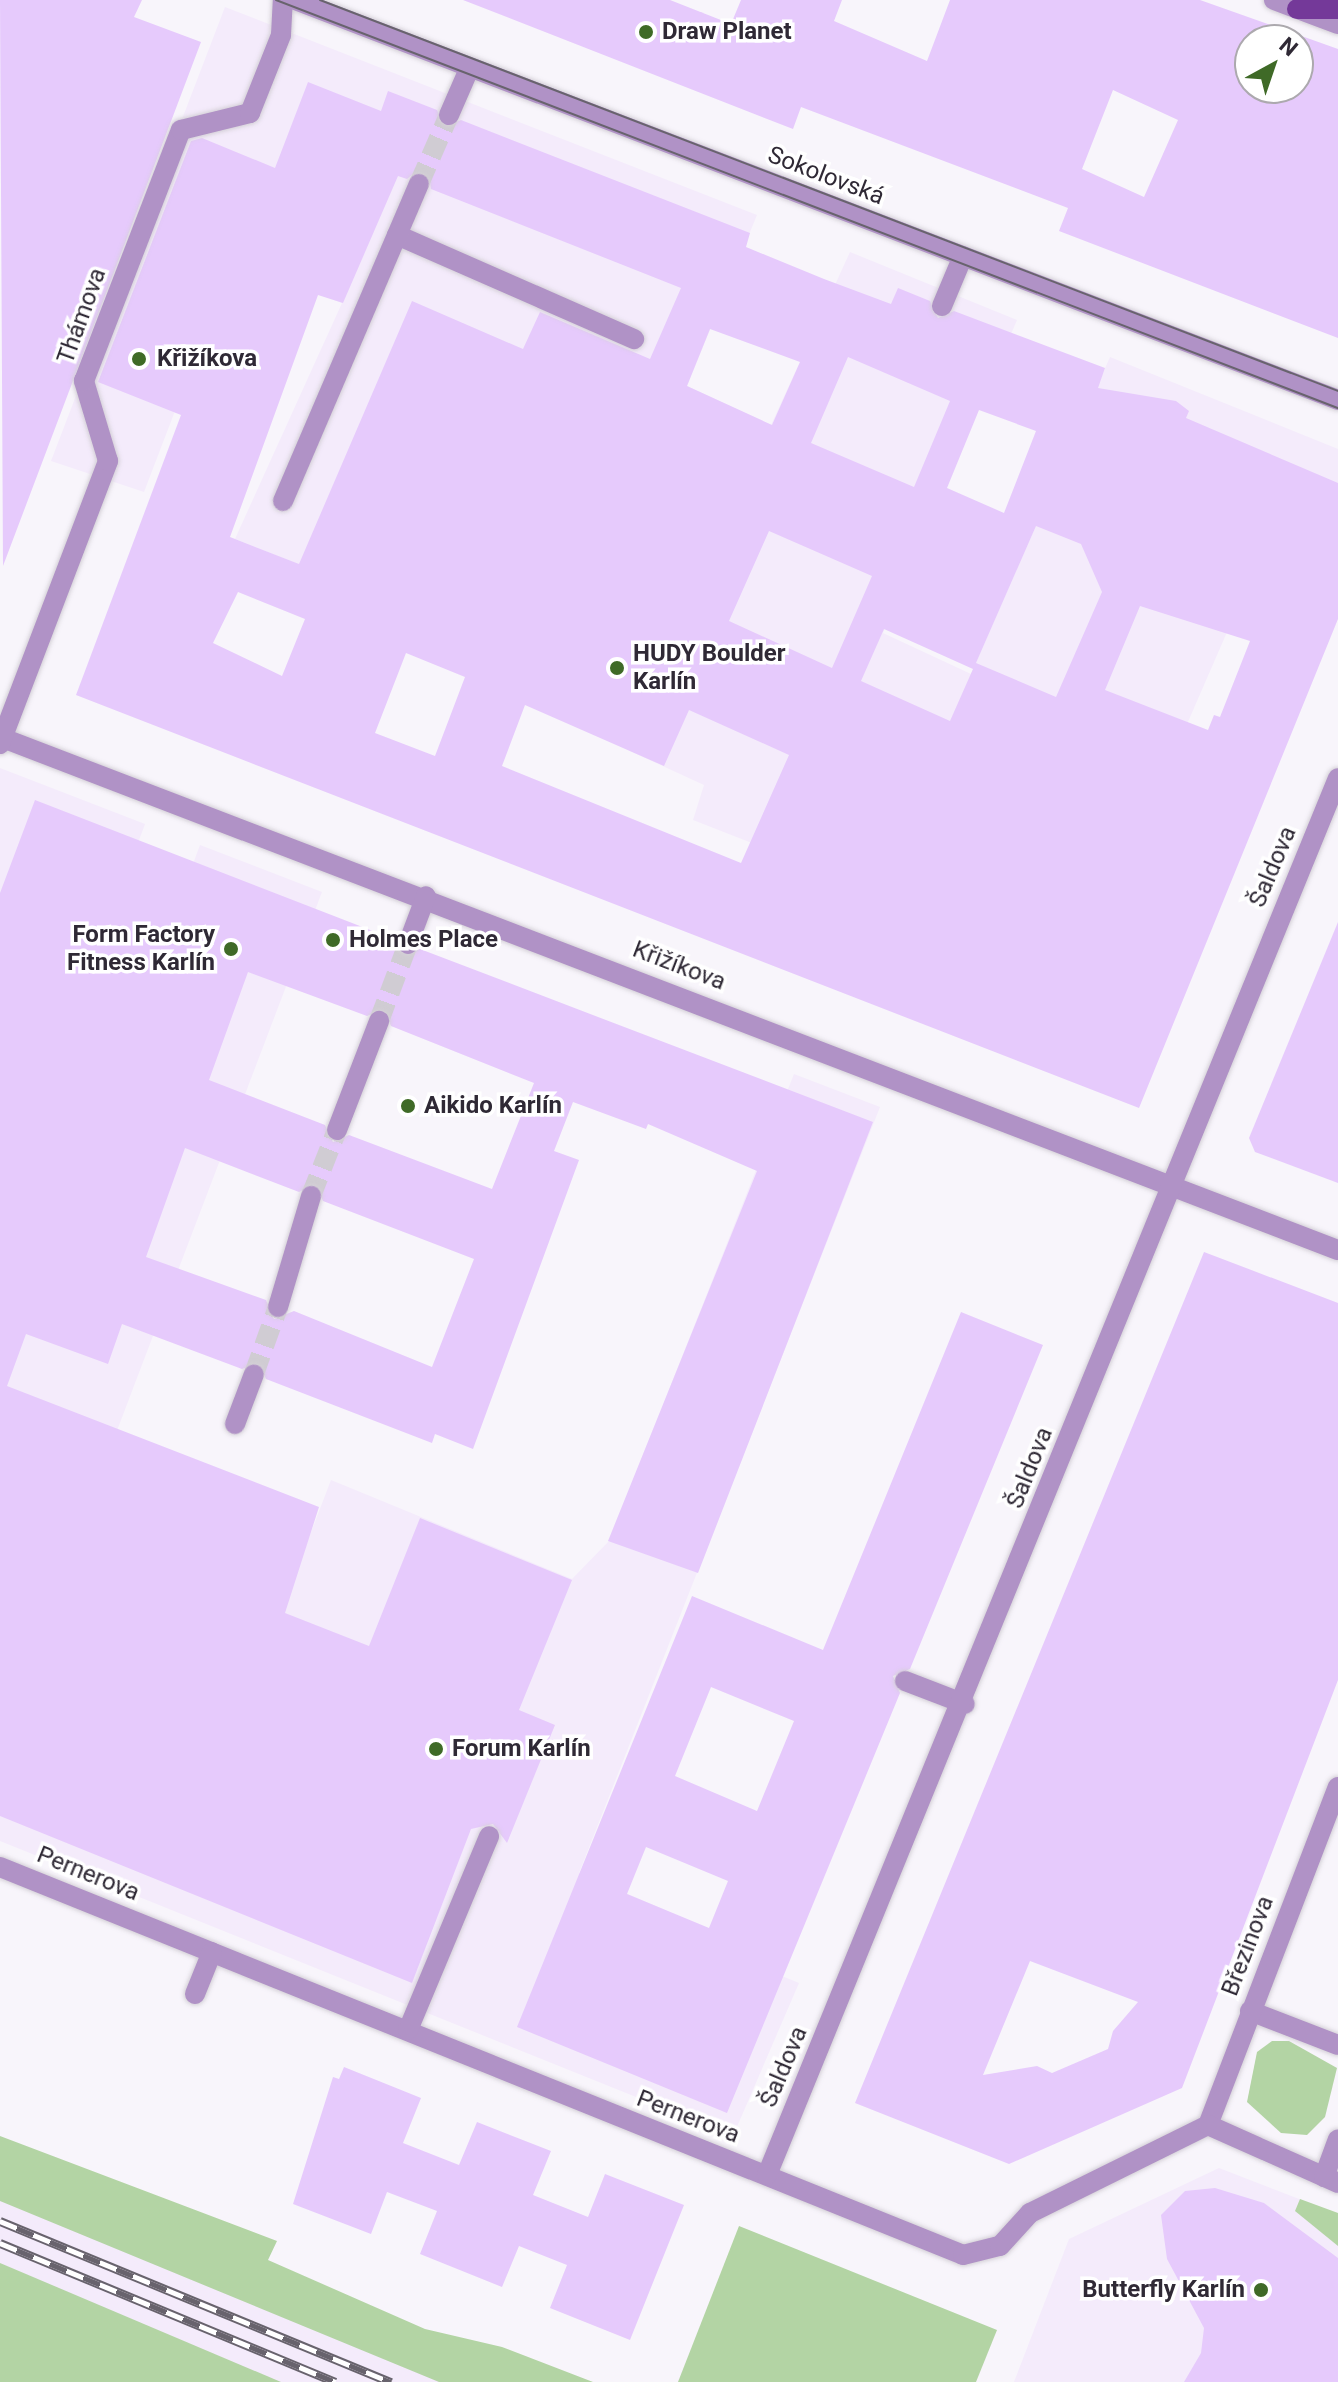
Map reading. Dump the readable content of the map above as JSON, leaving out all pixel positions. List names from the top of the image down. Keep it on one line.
{"streets":{"street":["Sokolovská","Thámova","Šaldova","Křižíkova","Pernerova","Březinova"]},"crossings":[["Thámova","Křižíkova"],["Šaldova","Křižíkova"],["Šaldova","Pernerova"],["Pernerova","Březinova"]],"places":["Draw Planet","Křižíkova","HUDY Boulder Karlín","Holmes Place","Form Factory Fitness Karlín","Aikido Karlín","Forum Karlín","Butterfly Karlín"],"north":"top right"}
